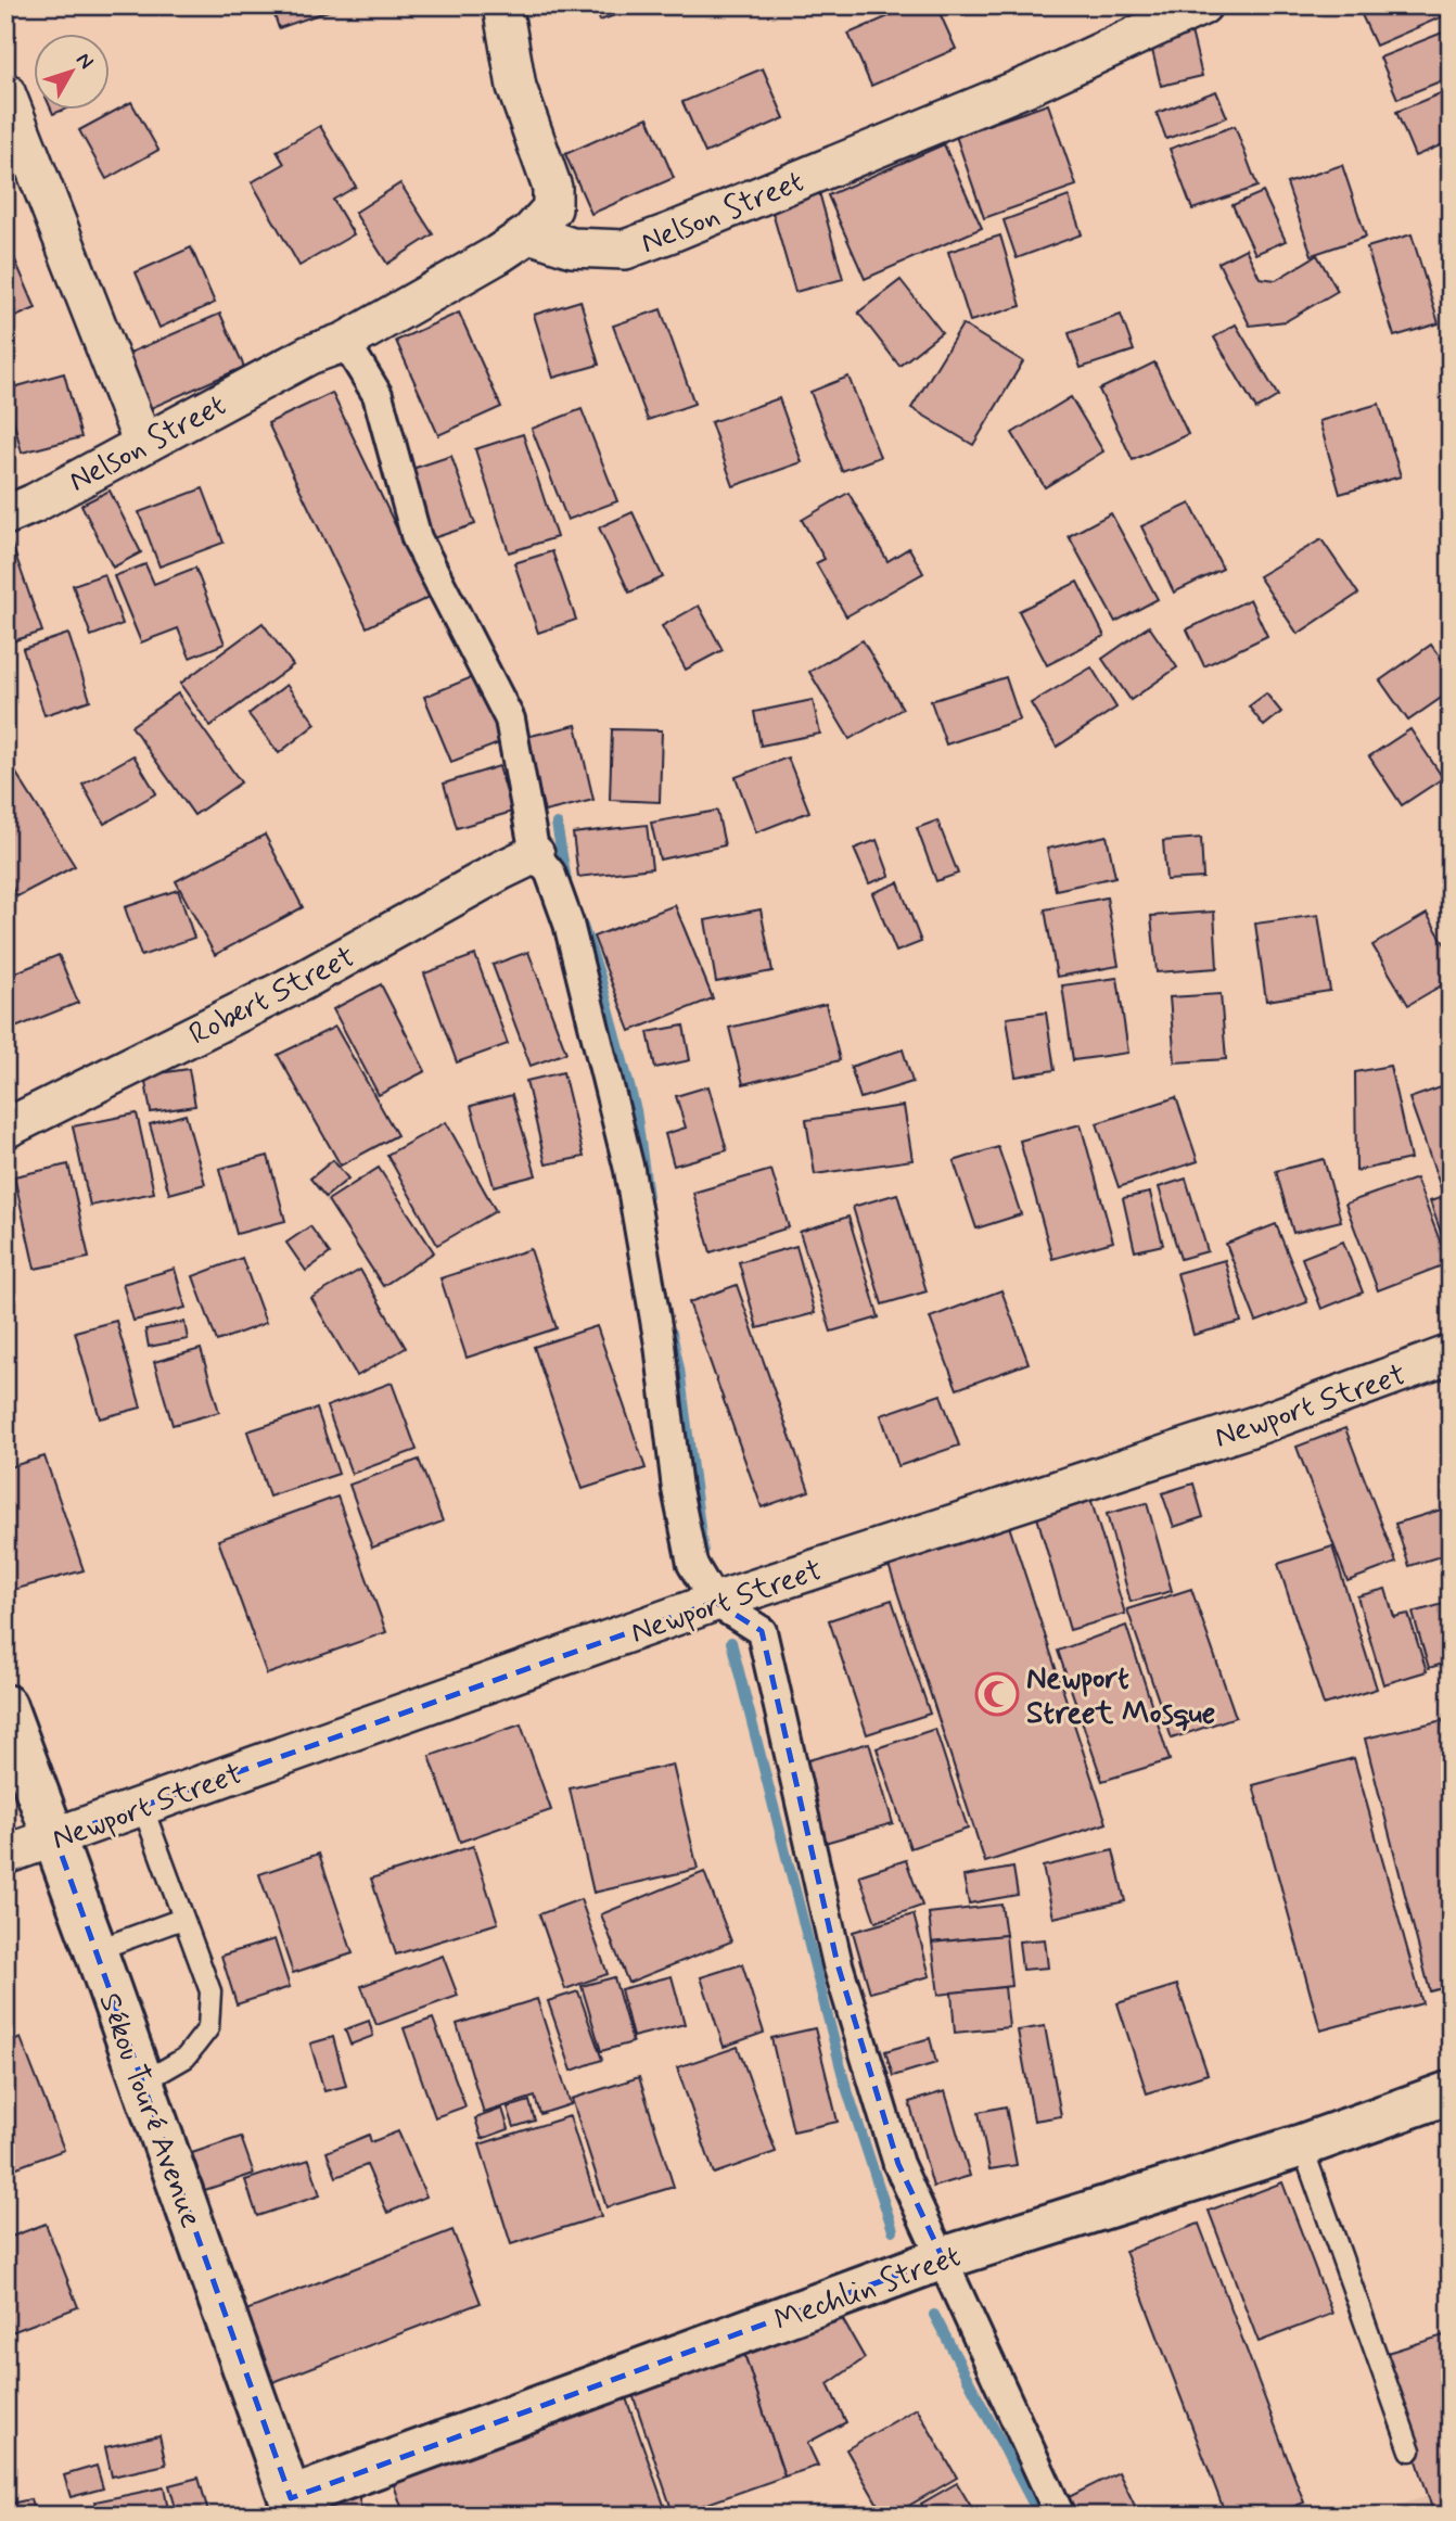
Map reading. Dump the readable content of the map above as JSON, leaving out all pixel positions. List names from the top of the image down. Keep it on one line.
{"streets":{"street":["Nelson Street","Robert Street","Newport Street","Sékou Touré Avenue","Mechlin Street"]},"crossings":[["Newport Street","Sékou Touré Avenue"],["Sékou Touré Avenue","Mechlin Street"]],"places":{"mosque":["Newport Street Mosque"]},"north":"top right"}
